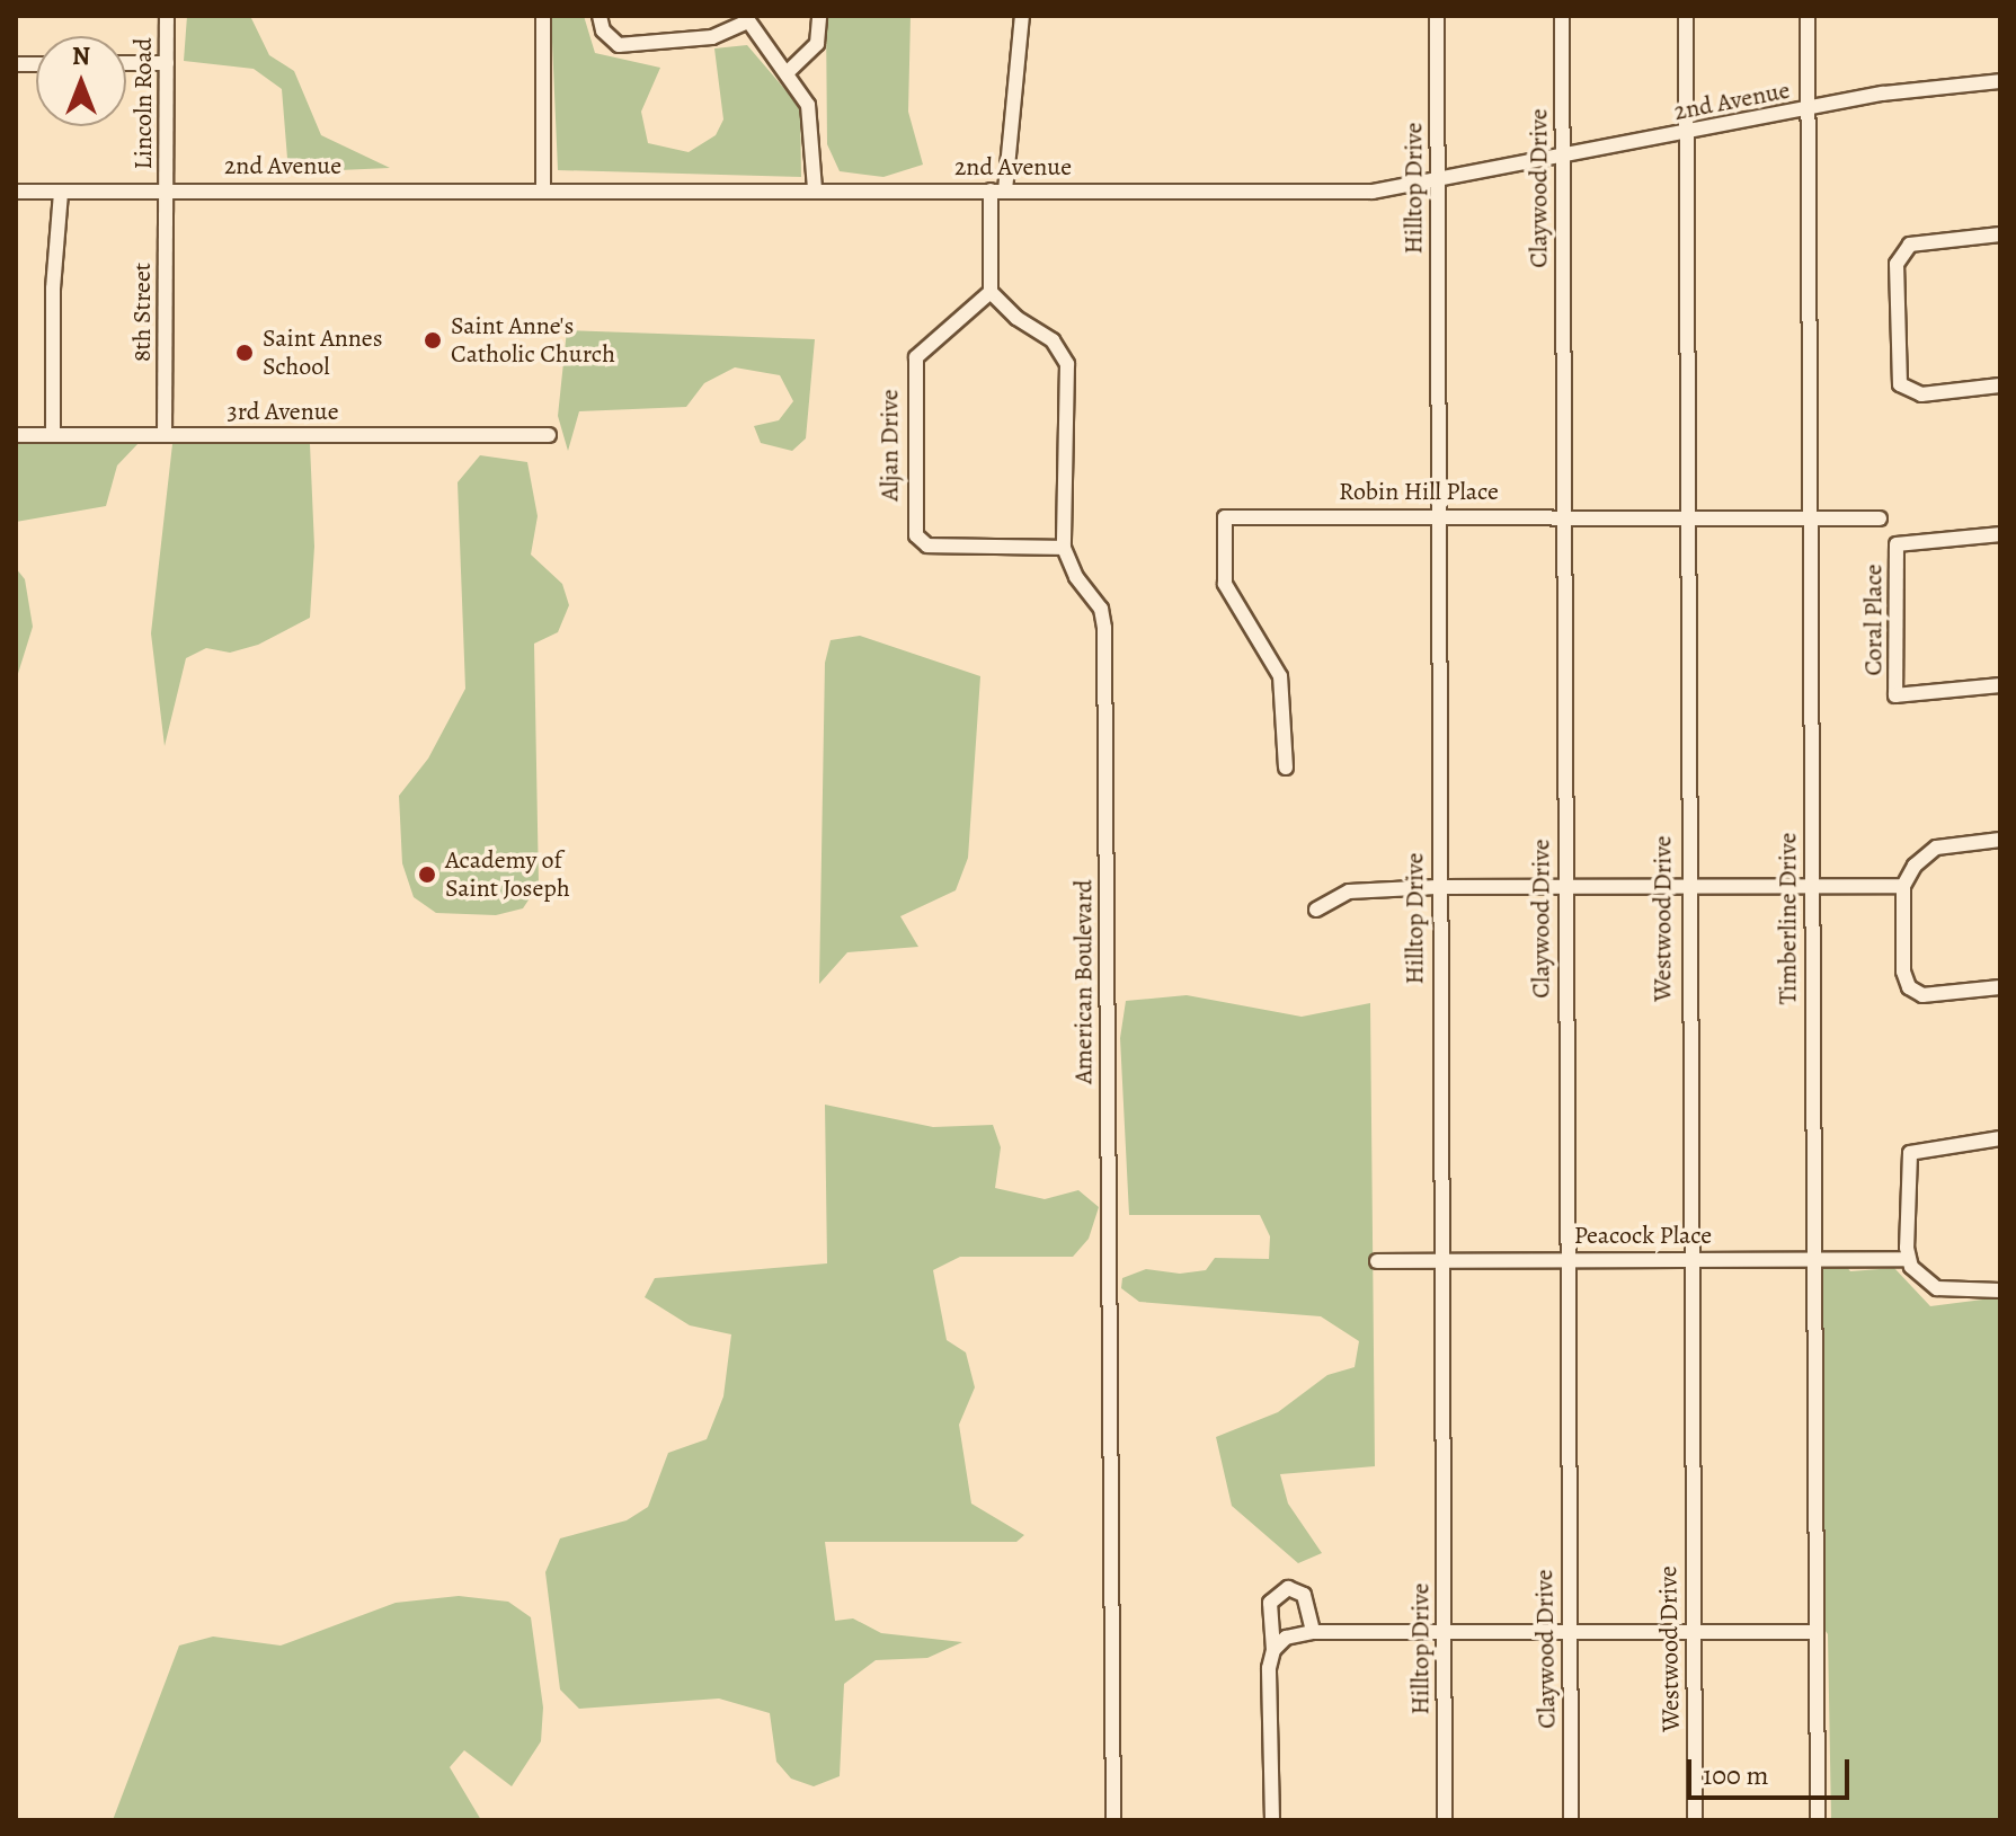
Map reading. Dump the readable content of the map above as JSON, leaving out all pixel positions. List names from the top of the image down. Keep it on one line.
{"streets":{"street":["2nd Avenue","Lincoln Road","Hilltop Drive","Claywood Drive","8th Street","3rd Avenue","Aljan Drive","Robin Hill Place","Coral Place","Westwood Drive","Timberline Drive","American Boulevard","Peacock Place"]},"crossings":[["2nd Avenue","Lincoln Road"],["2nd Avenue","Hilltop Drive"],["2nd Avenue","Claywood Drive"],["2nd Avenue","8th Street"],["2nd Avenue","Westwood Drive"],["2nd Avenue","Timberline Drive"],["Lincoln Road","8th Street"],["Hilltop Drive","Robin Hill Place"],["Hilltop Drive","Peacock Place"],["Claywood Drive","Robin Hill Place"],["Claywood Drive","Peacock Place"],["8th Street","3rd Avenue"],["Aljan Drive","American Boulevard"],["Robin Hill Place","Westwood Drive"],["Robin Hill Place","Timberline Drive"],["Westwood Drive","Peacock Place"],["Timberline Drive","Peacock Place"]],"places":["Saint Anne's Catholic Church","Saint Annes School","Academy of Saint Joseph"],"scale_bar":"100 m","north":"top"}
